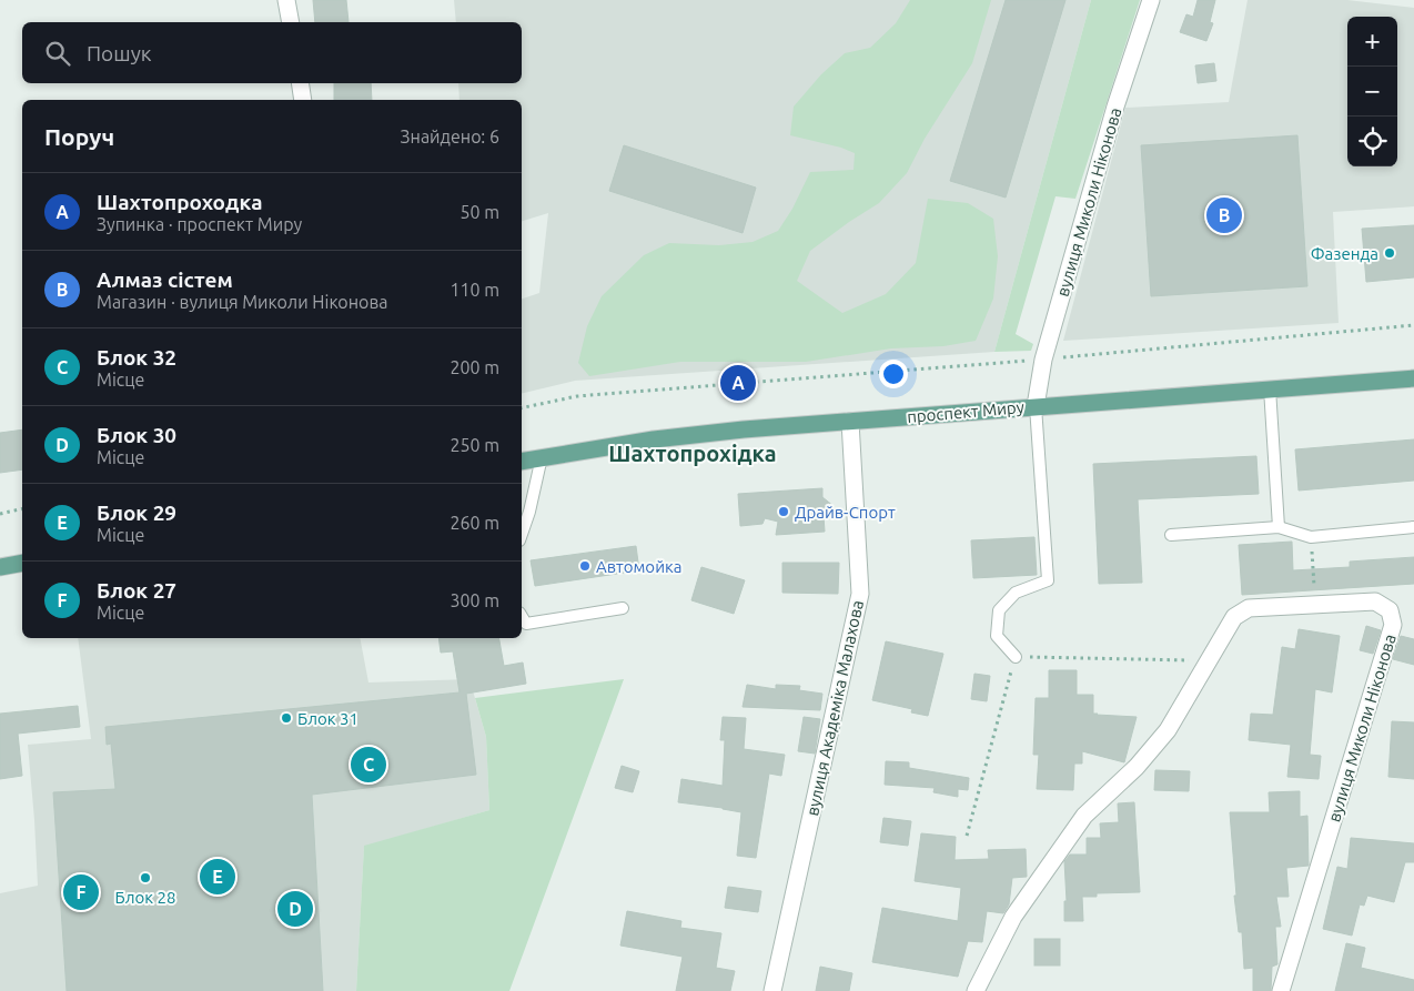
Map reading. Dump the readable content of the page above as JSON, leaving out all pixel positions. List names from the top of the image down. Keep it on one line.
{"streets":{"main road":["проспект Миру"],"street":["вулиця Миколи Ніконова","вулиця Академіка Малахова"]},"crossings":[["вулиця Миколи Ніконова","проспект Миру"],["проспект Миру","вулиця Академіка Малахова"]],"districts":["Шахтопрохідка"],"places":["Фазенда","Драйв-Спорт","Автомойка","Блок 31","Блок 28"],"page":{"map_buttons":["+","−"],"search":"Пошук","heading":["Поруч","Знайдено: 6"],"list":[{"mark":"A","name":"Шахтопроходка","note":"Зупинка · проспект Миру","value":"50 m"},{"mark":"B","name":"Алмаз сістем","note":"Магазин · вулиця Миколи Ніконова","value":"110 m"},{"mark":"C","name":"Блок 32","note":"Місце","value":"200 m"},{"mark":"D","name":"Блок 30","note":"Місце","value":"250 m"},{"mark":"E","name":"Блок 29","note":"Місце","value":"260 m"},{"mark":"F","name":"Блок 27","note":"Місце","value":"300 m"}],"pins":["B","A","C","E","F","D"]}}
